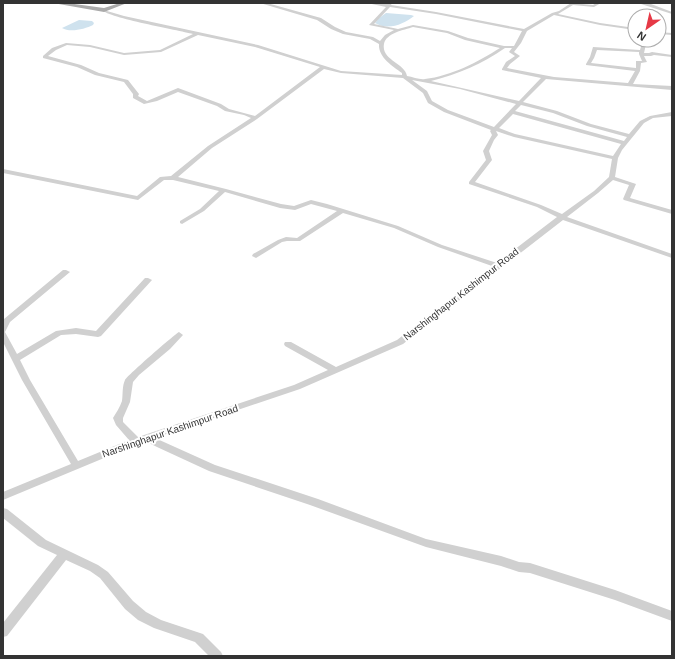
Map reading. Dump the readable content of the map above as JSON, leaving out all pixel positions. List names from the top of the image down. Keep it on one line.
{"streets":{"street":["Narshinghapur Kashimpur Road"]},"north":"bottom left"}
